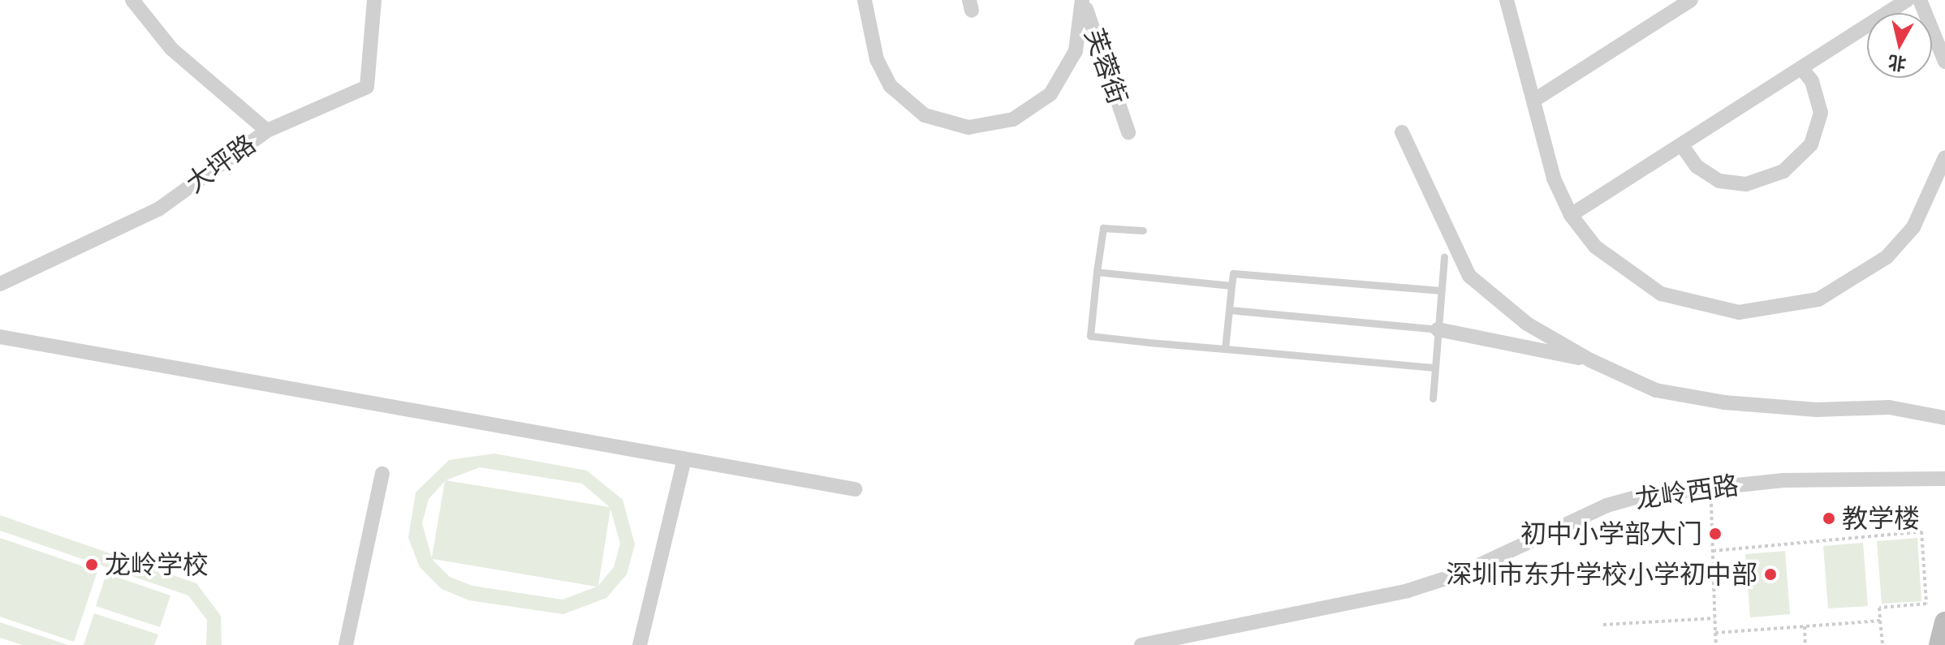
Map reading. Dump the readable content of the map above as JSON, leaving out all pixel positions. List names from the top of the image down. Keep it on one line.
{"streets":{"street":["芙蓉街","大坪路","龙岭西路"]},"places":["教学楼","初中小学部大门","龙岭学校","深圳市东升学校小学初中部"],"north":"bottom"}
